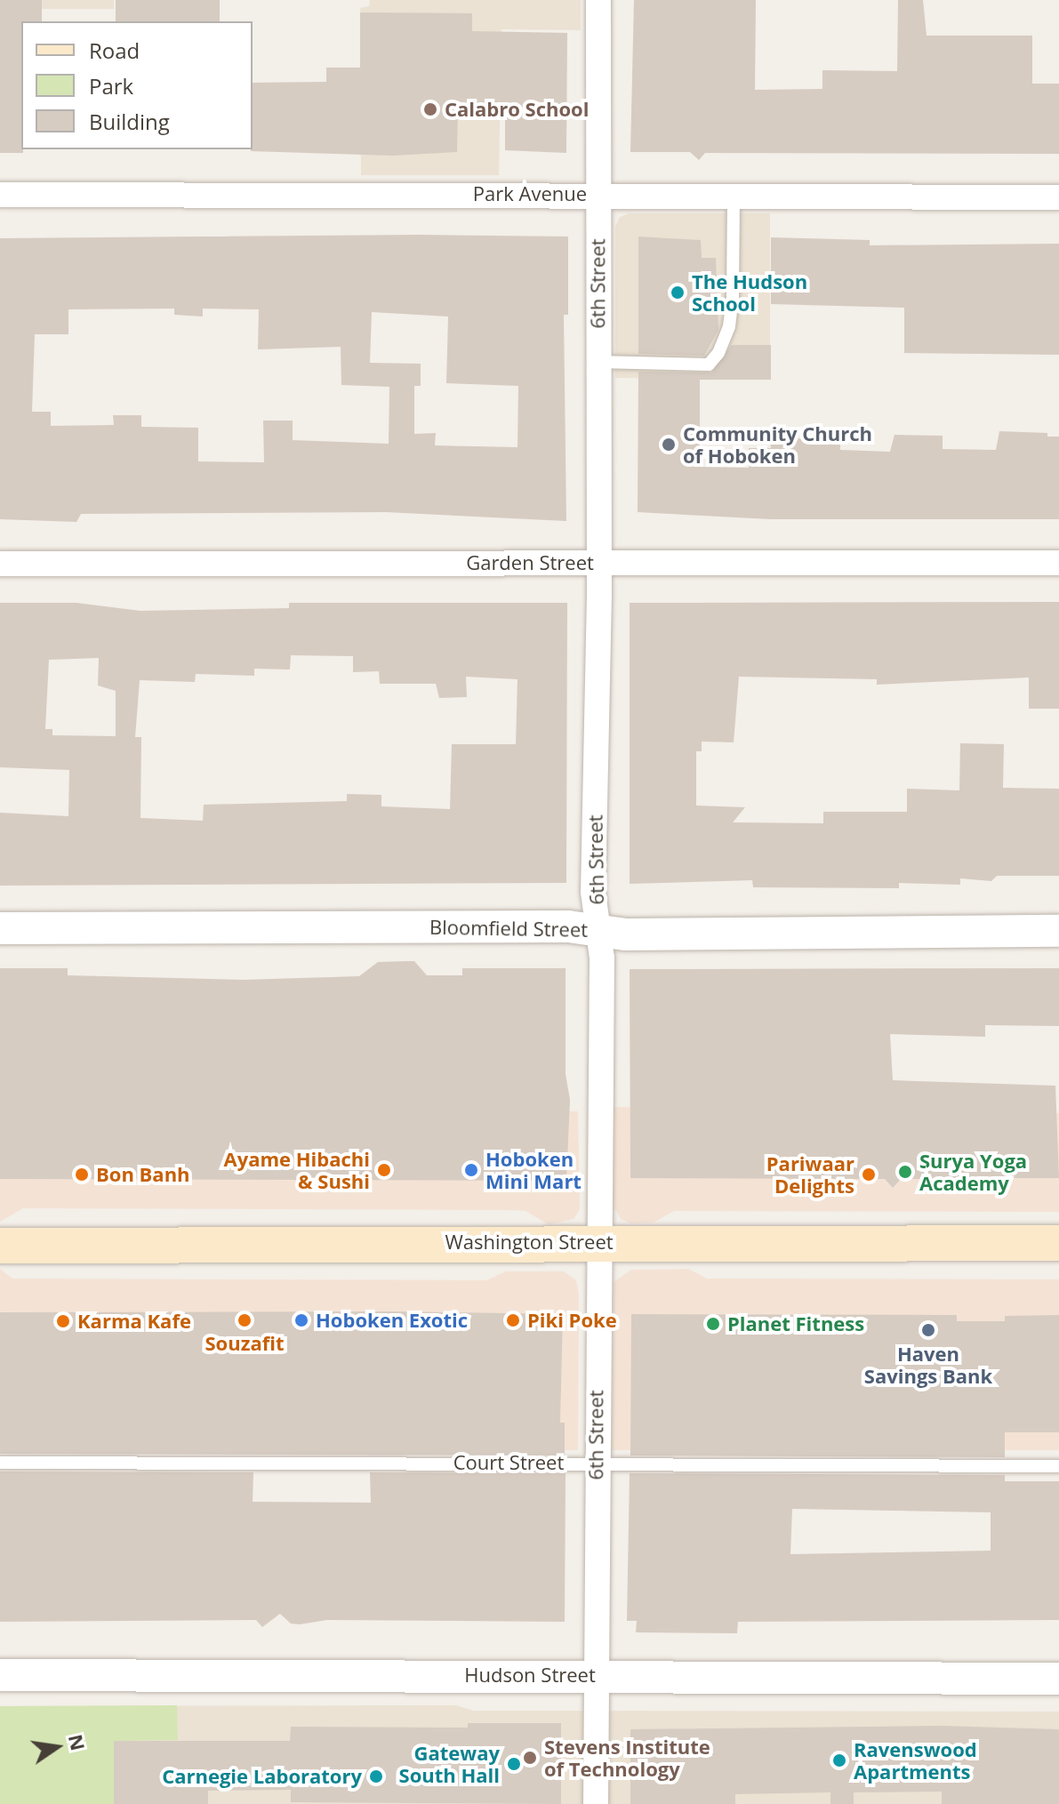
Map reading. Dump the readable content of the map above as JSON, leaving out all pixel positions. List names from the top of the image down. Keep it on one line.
{"streets":{"main road":["Washington Street"],"street":["Park Avenue","6th Street","Garden Street","Bloomfield Street","Hudson Street"],"lane":["Court Street"]},"crossings":[["Park Avenue","6th Street"],["6th Street","Garden Street"],["6th Street","Bloomfield Street"],["6th Street","Washington Street"],["6th Street","Court Street"],["6th Street","Hudson Street"]],"places":["Calabro School","The Hudson School","Community Church of Hoboken","Ayame Hibachi & Sushi","Hoboken Mini Mart","Surya Yoga Academy","Bon Banh","Pariwaar Delights","Souzafit","Hoboken Exotic","Piki Poke","Karma Kafe","Planet Fitness","Haven Savings Bank","Stevens Institute of Technology","Ravenswood Apartments","Gateway South Hall","Carnegie Laboratory"],"legend":["Road","Park","Building"],"north":"right"}
